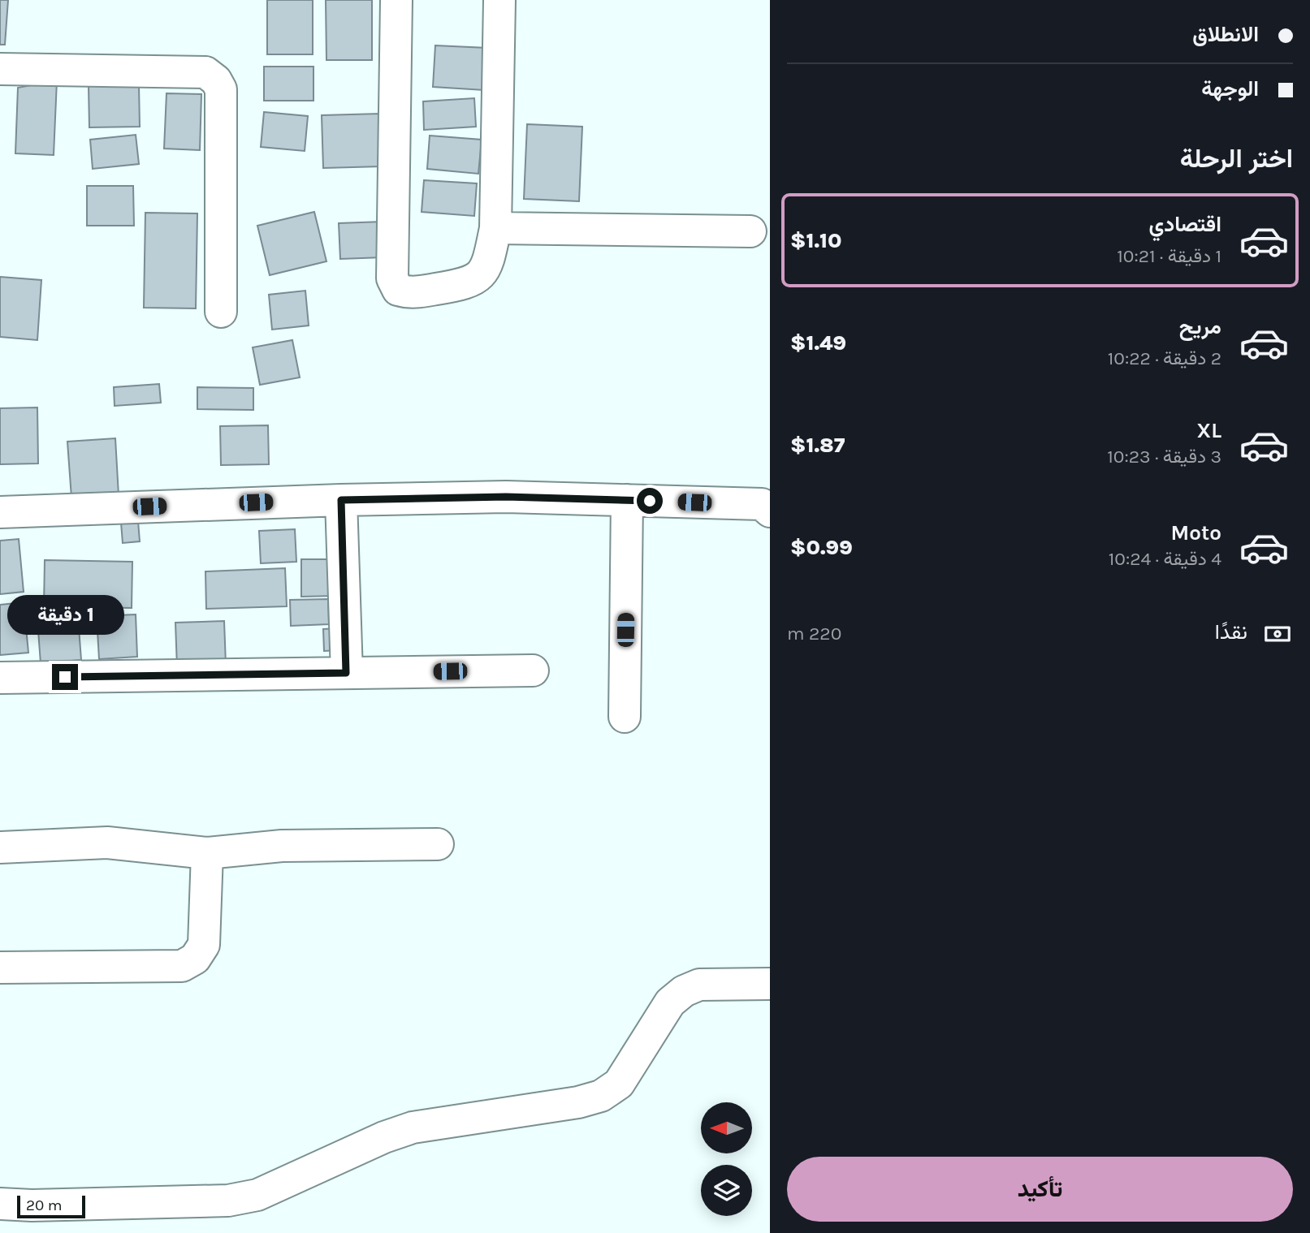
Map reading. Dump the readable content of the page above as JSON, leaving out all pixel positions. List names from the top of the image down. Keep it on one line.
{"scale_bar":"20 m","north":"left","page":{"banner":["الانطلاق","الوجهة"],"heading":"اختر الرحلة","list":[{"name":"اقتصادي","note":"1 دقيقة · 10:21","value":"$1.10"},{"name":"مريح","note":"2 دقيقة · 10:22","value":"$1.49"},{"name":"XL","note":"3 دقيقة · 10:23","value":"$1.87"},{"name":"Moto","note":"4 دقيقة · 10:24","value":"$0.99"}],"bubble":"1 دقيقة","pay":["نقدًا","220 m"],"buttons":"تأكيد","scale":"20 m"}}
